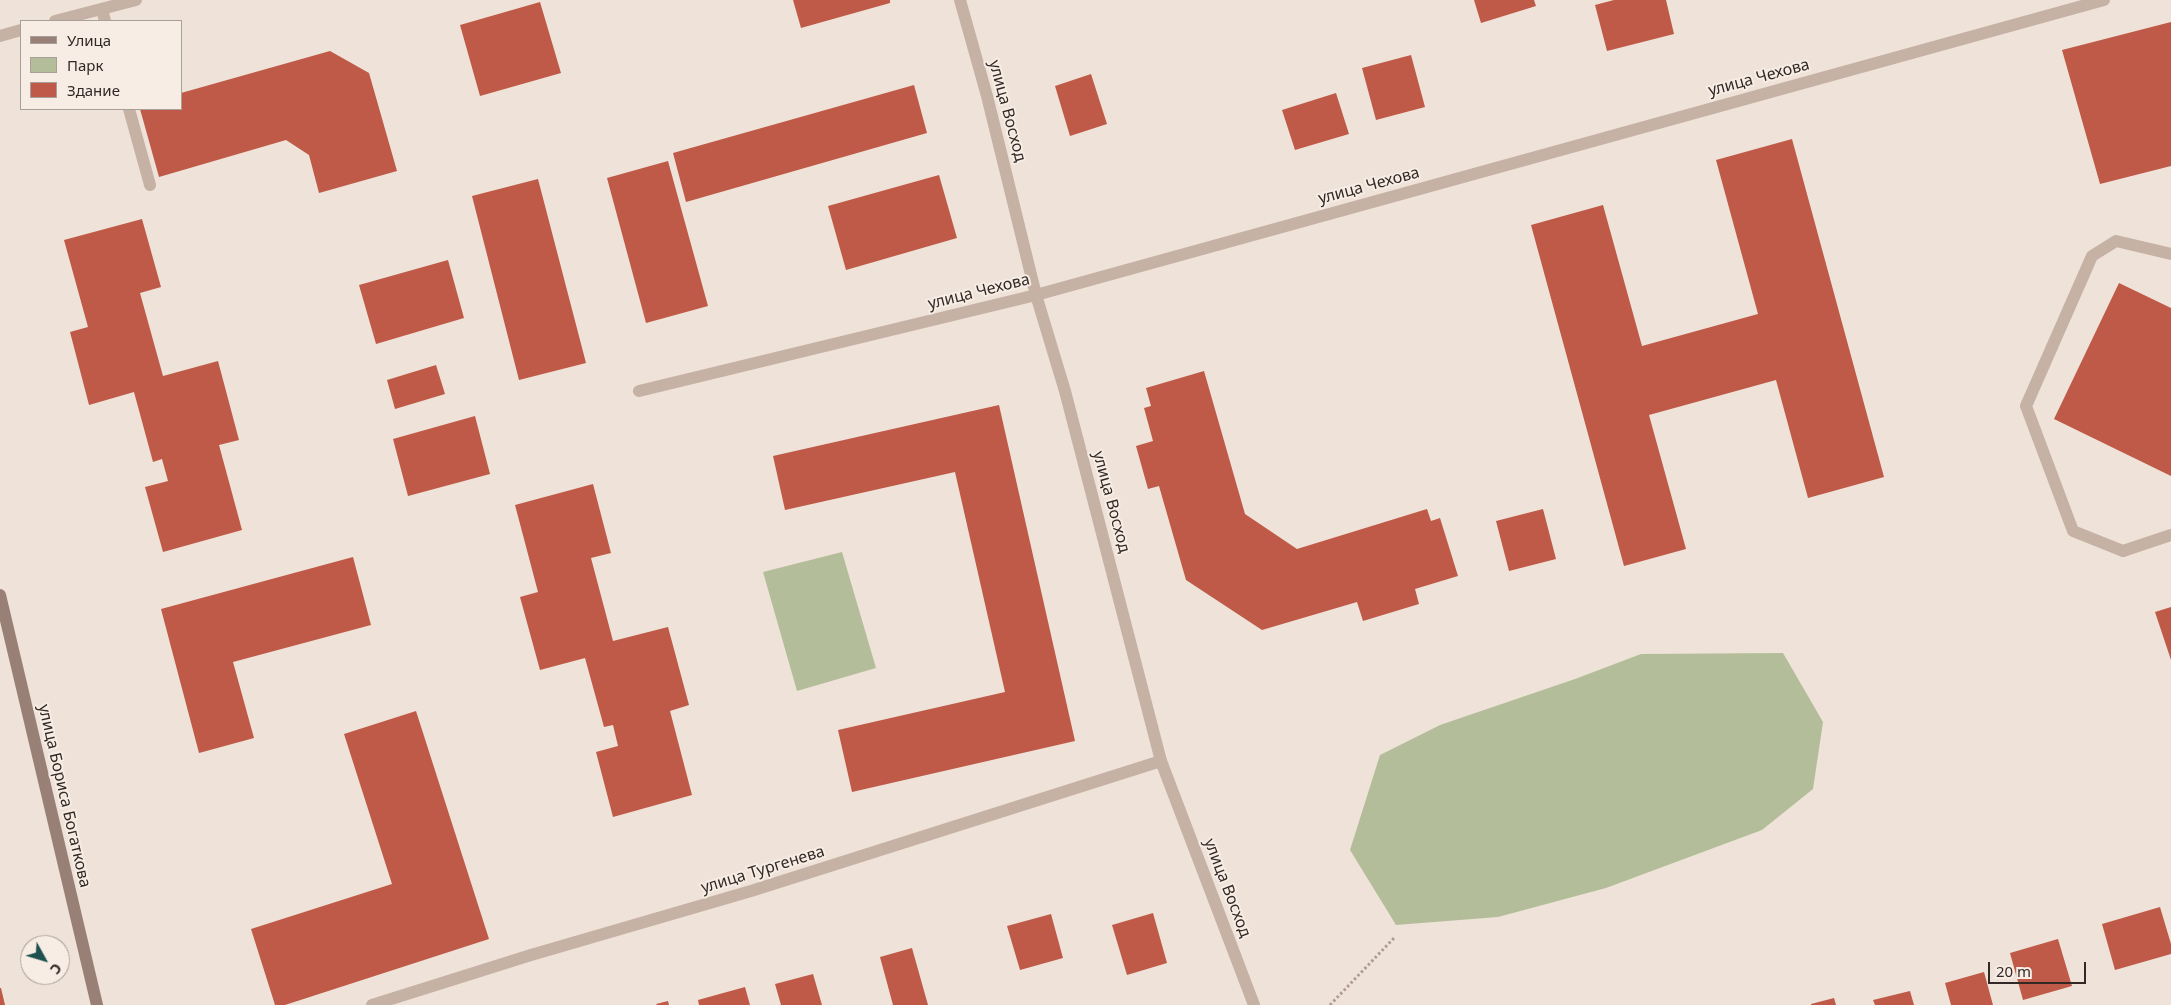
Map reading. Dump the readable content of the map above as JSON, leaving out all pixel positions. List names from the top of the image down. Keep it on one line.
{"streets":{"main road":["улица Бориса Богаткова"],"street":["улица Чехова","улица Восход","улица Тургенева"]},"crossings":[["улица Чехова","улица Восход"],["улица Восход","улица Тургенева"]],"legend":["Улица","Парк","Здание"],"scale_bar":"20 m","north":"bottom right"}
